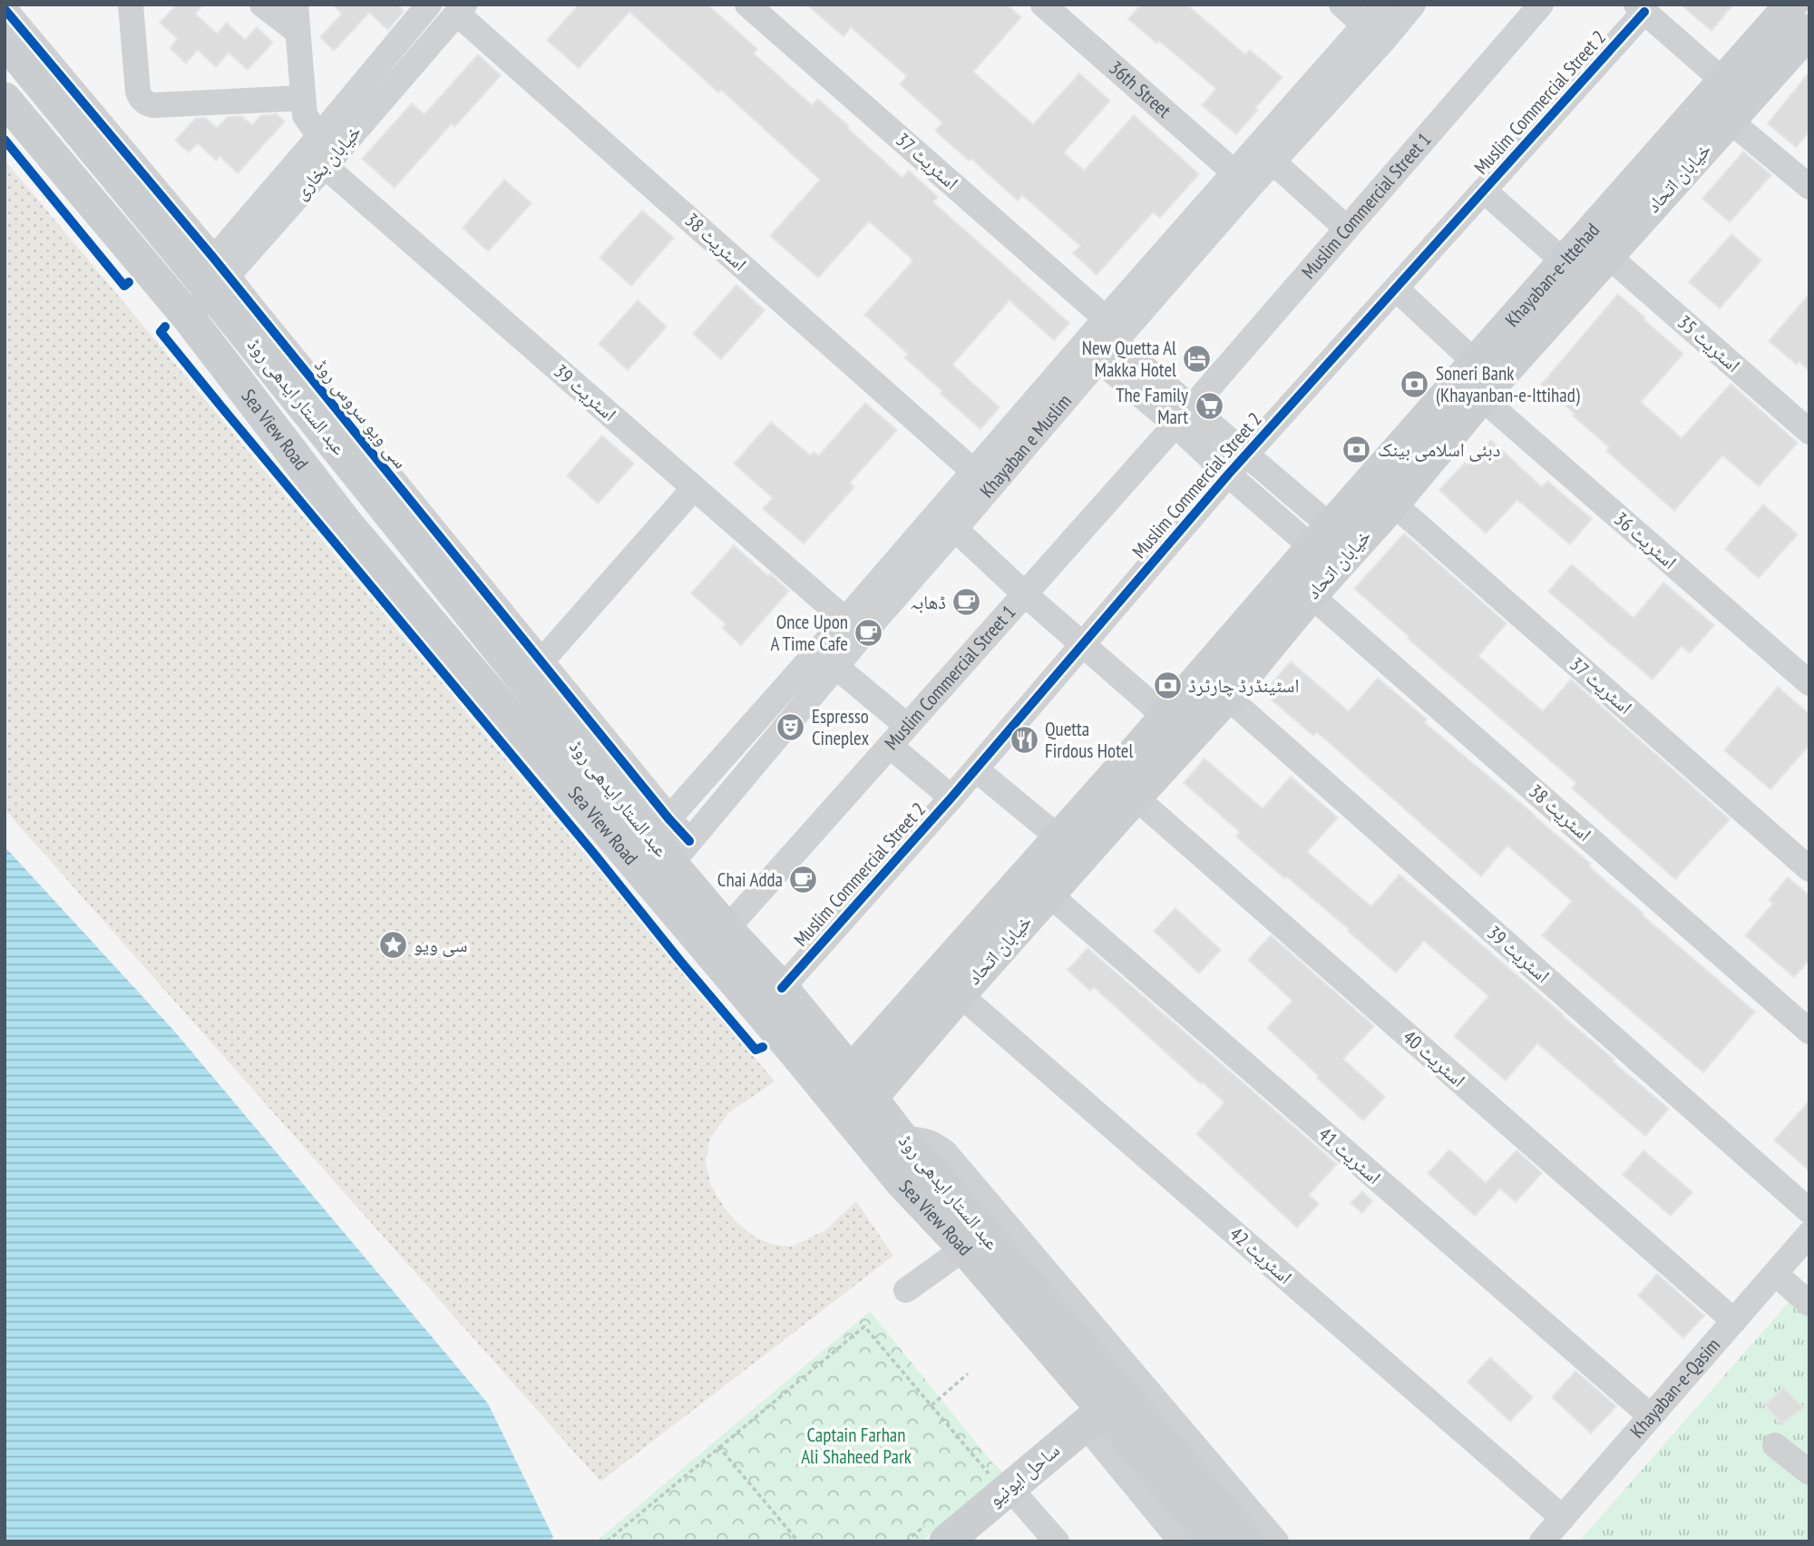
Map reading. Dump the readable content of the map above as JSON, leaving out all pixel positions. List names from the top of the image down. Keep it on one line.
{"streets":{"main road":["خیابان اتحاد","Khayaban-e-Ittehad","عبد الستار ایدھی روڈ","Sea View Road","ساحل ایونیو"],"street":["36th Street","Muslim Commercial Street 2","اسٹریٹ 37","خیابان بخاری","Muslim Commercial Street 1","اسٹریٹ 38","اسٹریٹ 35","اسٹریٹ 39","سی ویو سروس روڈ","Khayaban e Muslim","اسٹریٹ 36","اسٹریٹ 40","اسٹریٹ 41","اسٹریٹ 42","Khayaban-e-Qasim"]},"crossings":[["36th Street","Khayaban e Muslim"],["Muslim Commercial Street 2","اسٹریٹ 37"],["Muslim Commercial Street 2","عبد الستار ایدھی روڈ"],["اسٹریٹ 37","خیابان اتحاد"],["اسٹریٹ 37","Muslim Commercial Street 1"],["اسٹریٹ 37","Khayaban-e-Ittehad"],["اسٹریٹ 37","Khayaban e Muslim"],["خیابان بخاری","اسٹریٹ 38"],["خیابان بخاری","اسٹریٹ 39"],["خیابان بخاری","عبد الستار ایدھی روڈ"],["خیابان بخاری","سی ویو سروس روڈ"],["خیابان بخاری","Sea View Road"],["خیابان اتحاد","اسٹریٹ 38"],["خیابان اتحاد","Khayaban-e-Ittehad"],["خیابان اتحاد","اسٹریٹ 35"],["خیابان اتحاد","اسٹریٹ 39"],["خیابان اتحاد","عبد الستار ایدھی روڈ"],["خیابان اتحاد","Sea View Road"],["خیابان اتحاد","اسٹریٹ 36"],["خیابان اتحاد","اسٹریٹ 40"],["خیابان اتحاد","اسٹریٹ 41"],["خیابان اتحاد","اسٹریٹ 42"],["Muslim Commercial Street 1","عبد الستار ایدھی روڈ"],["اسٹریٹ 38","Khayaban e Muslim"],["Khayaban-e-Ittehad","اسٹریٹ 36"],["اسٹریٹ 39","Khayaban e Muslim"],["عبد الستار ایدھی روڈ","سی ویو سروس روڈ"],["عبد الستار ایدھی روڈ","Sea View Road"],["عبد الستار ایدھی روڈ","Khayaban e Muslim"],["سی ویو سروس روڈ","Khayaban e Muslim"],["Sea View Road","ساحل ایونیو"],["اسٹریٹ 40","Khayaban-e-Qasim"],["اسٹریٹ 41","Khayaban-e-Qasim"],["اسٹریٹ 42","Khayaban-e-Qasim"]],"parks":["Captain Farhan Ali Shaheed Park"],"places":{"hotel":["New Quetta Al Makka Hotel"],"bank":["Soneri Bank (Khayanban-e-Ittihad)","دبئی اسلامی بینک","اسٹینڈرڈ چارٹرڈ"],"supermarket":["The Family Mart"],"cafe":["ڈھابہ","Once Upon A Time Cafe","Chai Adda"],"theatre":["Espresso Cineplex"],"restaurant":["Quetta Firdous Hotel"],"place":["سی ویو"]}}
